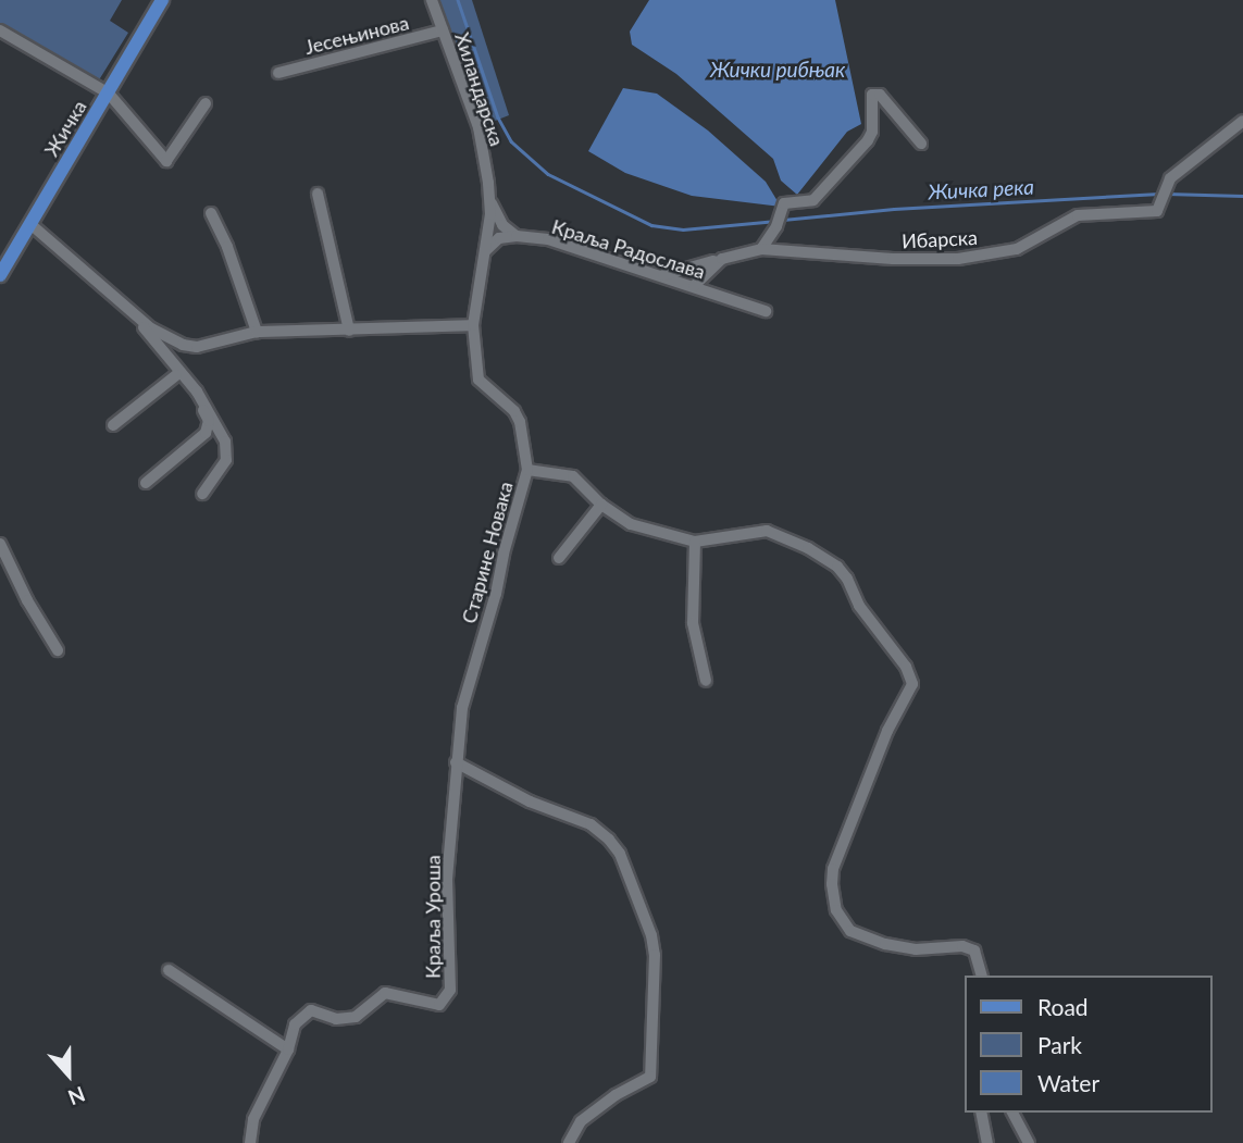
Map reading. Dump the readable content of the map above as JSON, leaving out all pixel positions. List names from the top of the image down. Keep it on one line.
{"streets":{"main road":["Жичка"],"street":["Јесењинова","Хиландарска","Ибарска","Краља Радослава","Старине Новака","Краља Уроша"]},"crossings":[["Јесењинова","Хиландарска"],["Хиландарска","Старине Новака"],["Ибарска","Краља Радослава"],["Старине Новака","Краља Уроша"]],"water":["Жички рибњак","Жичка река"],"legend":["Road","Park","Water"],"north":"bottom"}
